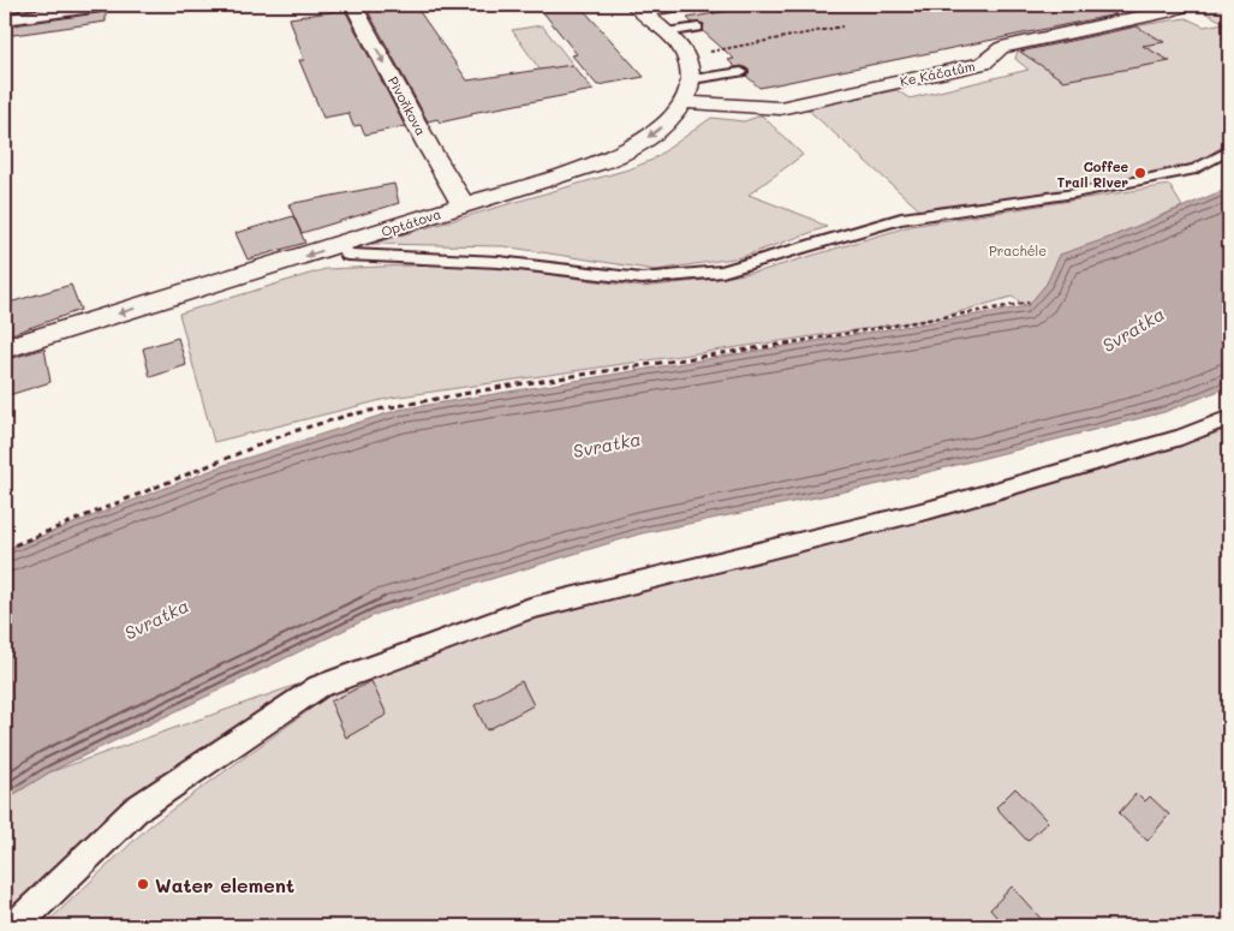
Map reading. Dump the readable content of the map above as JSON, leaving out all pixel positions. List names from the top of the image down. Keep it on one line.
{"streets":{"street":["Ke Káčatům","Pivoňkova","Optátova"]},"crossings":[["Ke Káčatům","Optátova"],["Pivoňkova","Optátova"]],"one_way":["Optátova"],"water":["Svratka"],"parks":["Prachéle"],"places":["Coffee Trail River","Water element"]}
